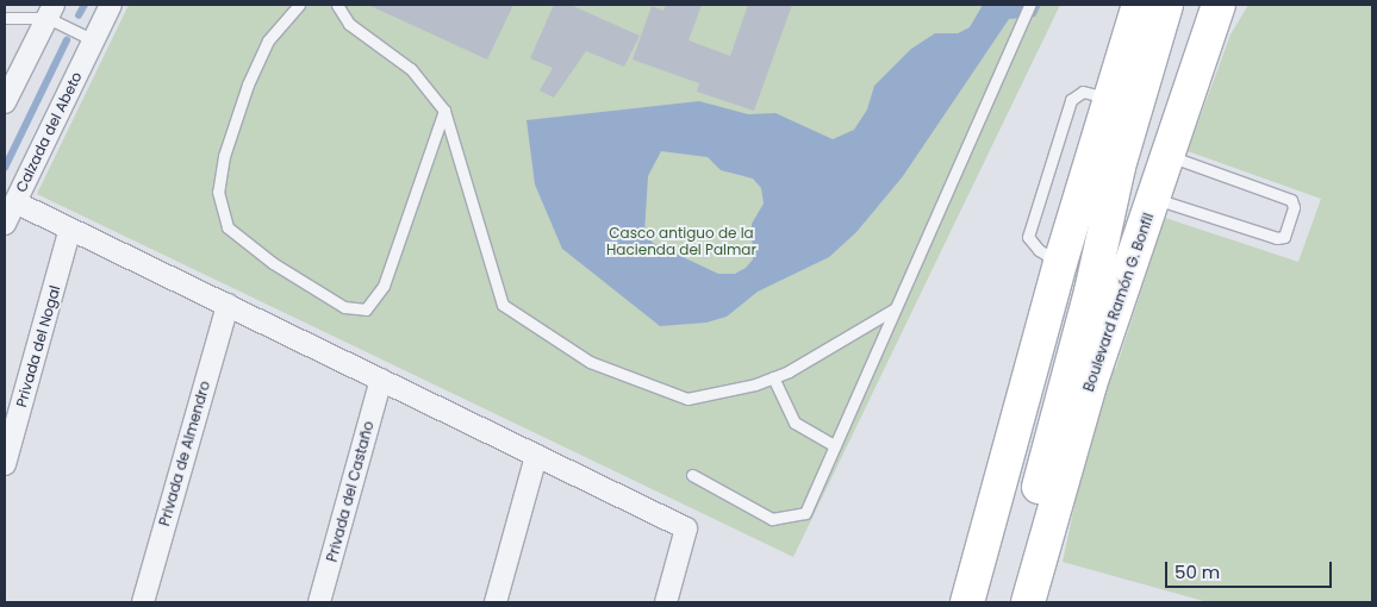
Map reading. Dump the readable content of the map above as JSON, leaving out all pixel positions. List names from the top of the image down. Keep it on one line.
{"streets":{"main road":["Boulevard Ramón G. Bonfil"],"street":["Calzada del Abeto","Privada del Nogal","Privada de Almendro","Privada del Castaño"]},"parks":["Casco antiguo de la Hacienda del Palmar"],"scale_bar":"50 m"}
